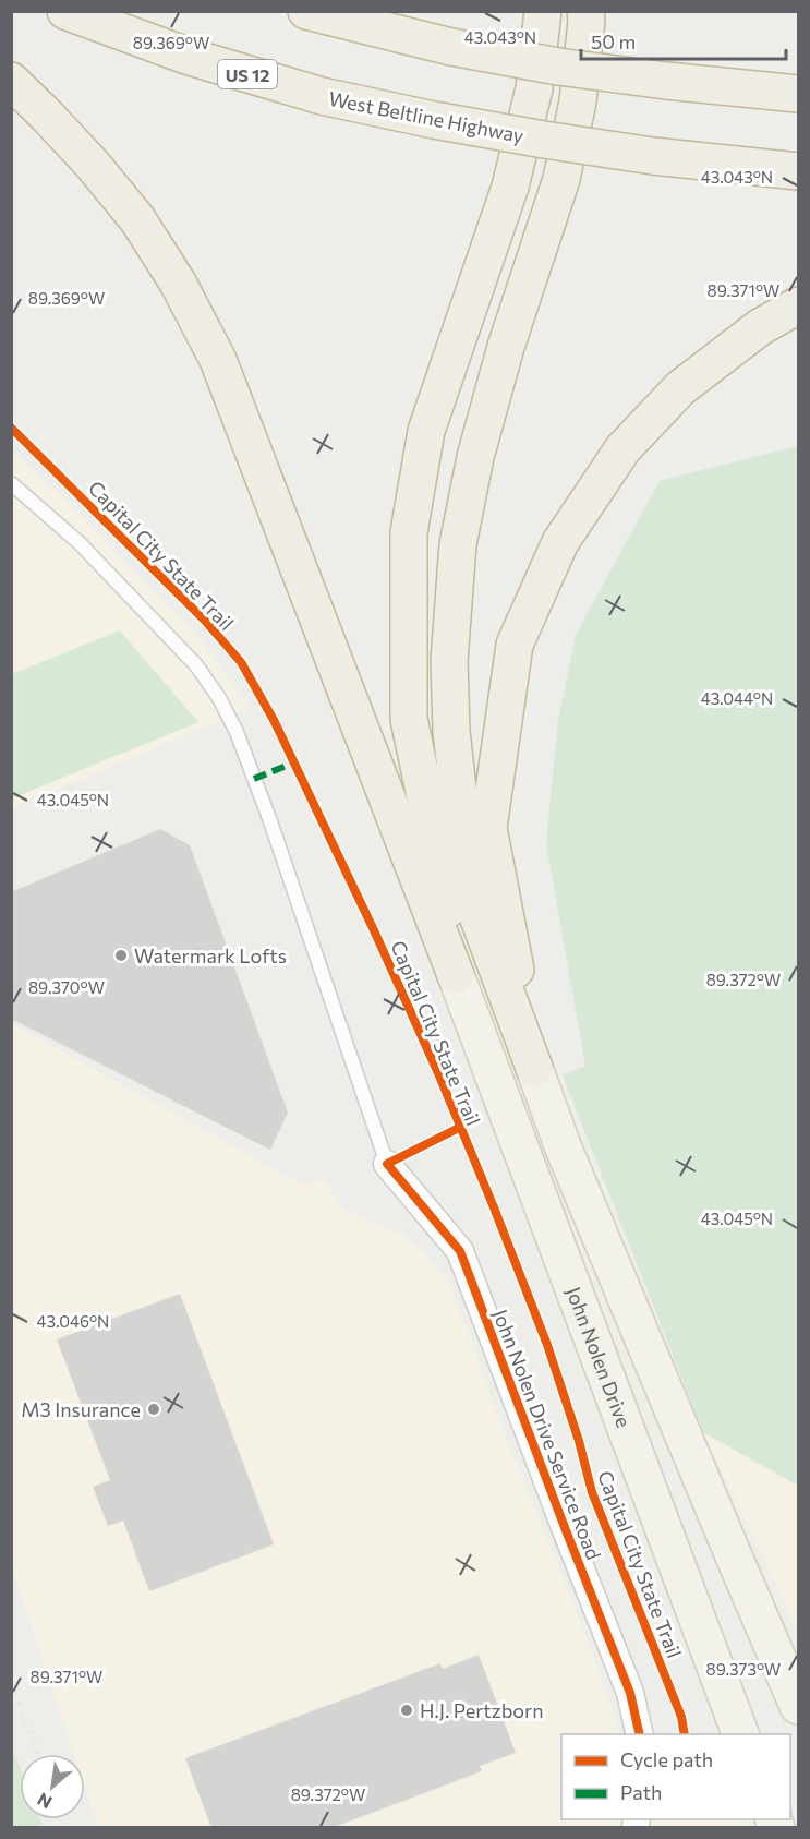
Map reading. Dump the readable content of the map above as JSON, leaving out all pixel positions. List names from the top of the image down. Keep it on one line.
{"streets":{"highway":["US 12","West Beltline Highway"],"main road":["John Nolen Drive"],"street":["John Nolen Drive Service Road"],"cycle path":["Capital City State Trail"]},"places":["Watermark Lofts","M3 Insurance","H.J. Pertzborn"],"legend":["Cycle path","Path"],"scale_bar":"50 m","north":"bottom left","coordinates":["43.043°N","89.369°W","89.371°W","43.044°N","43.045°N","89.372°W","89.370°W","43.046°N","89.373°W"]}
